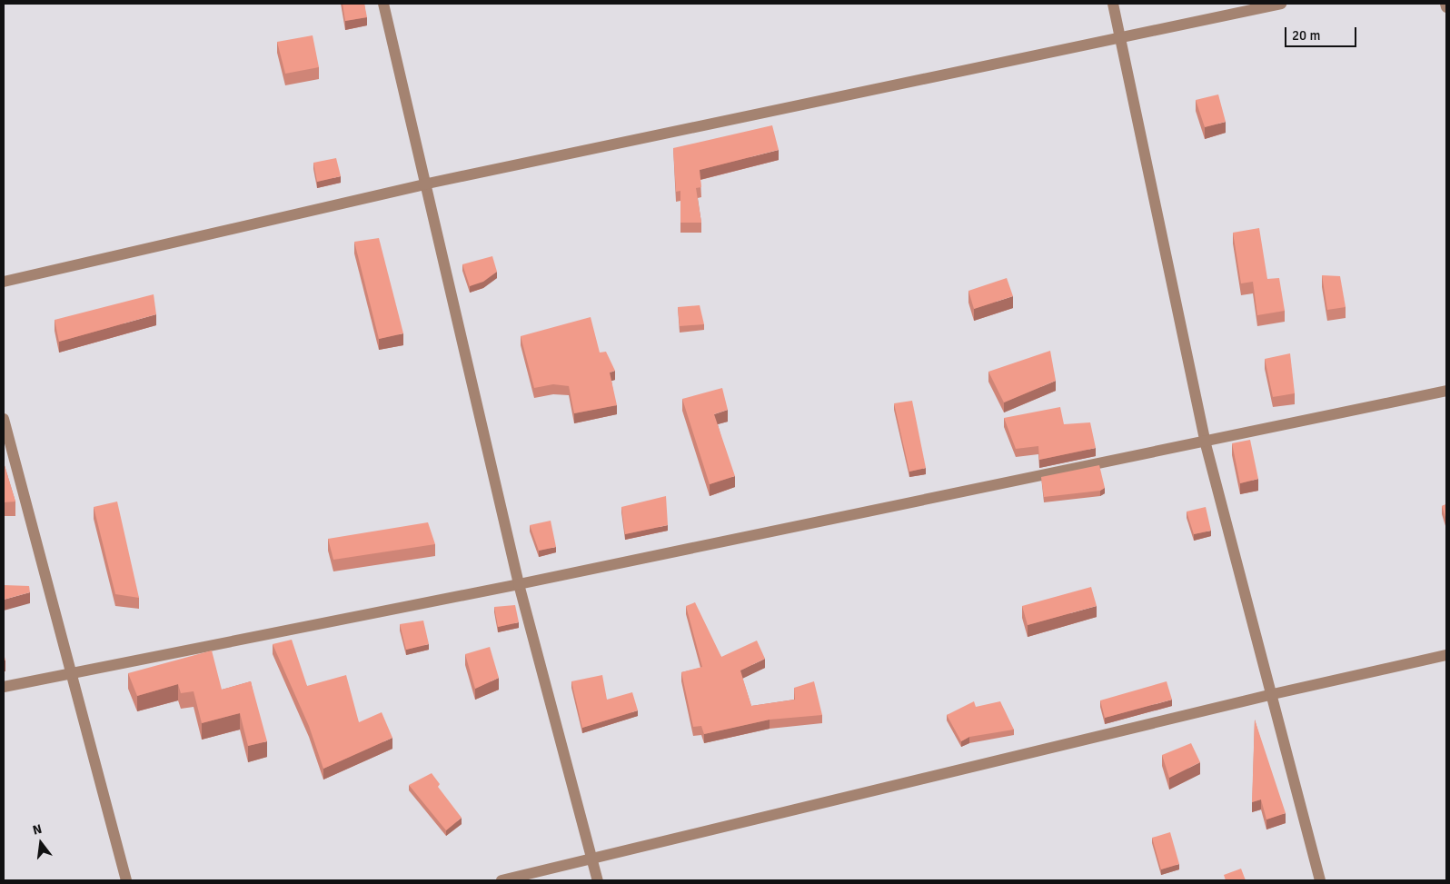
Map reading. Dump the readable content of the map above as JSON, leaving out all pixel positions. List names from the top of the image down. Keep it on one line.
{"scale_bar":"20 m","north":"top"}
